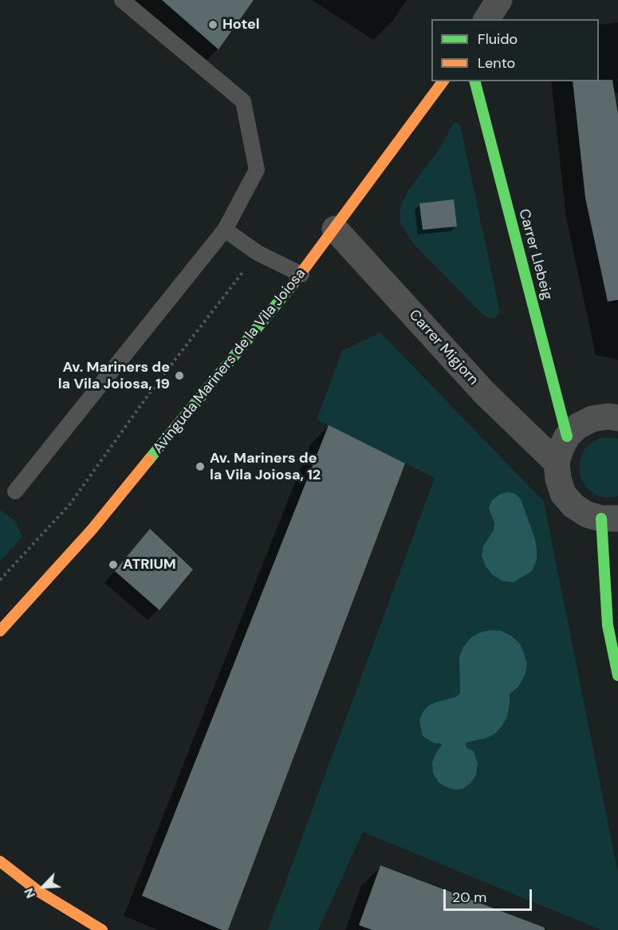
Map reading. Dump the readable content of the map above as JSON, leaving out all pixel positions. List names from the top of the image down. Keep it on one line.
{"streets":{"street":["Carrer Llebeig","Carrer Migjorn","Avinguda Mariners de la Vila Joiosa"]},"crossings":[["Carrer Migjorn","Avinguda Mariners de la Vila Joiosa"]],"places":["Hotel","Av. Mariners de la Vila Joiosa, 19","Av. Mariners de la Vila Joiosa, 12","ATRIUM"],"legend":["Fluido","Lento"],"scale_bar":"20 m","north":"bottom left"}
